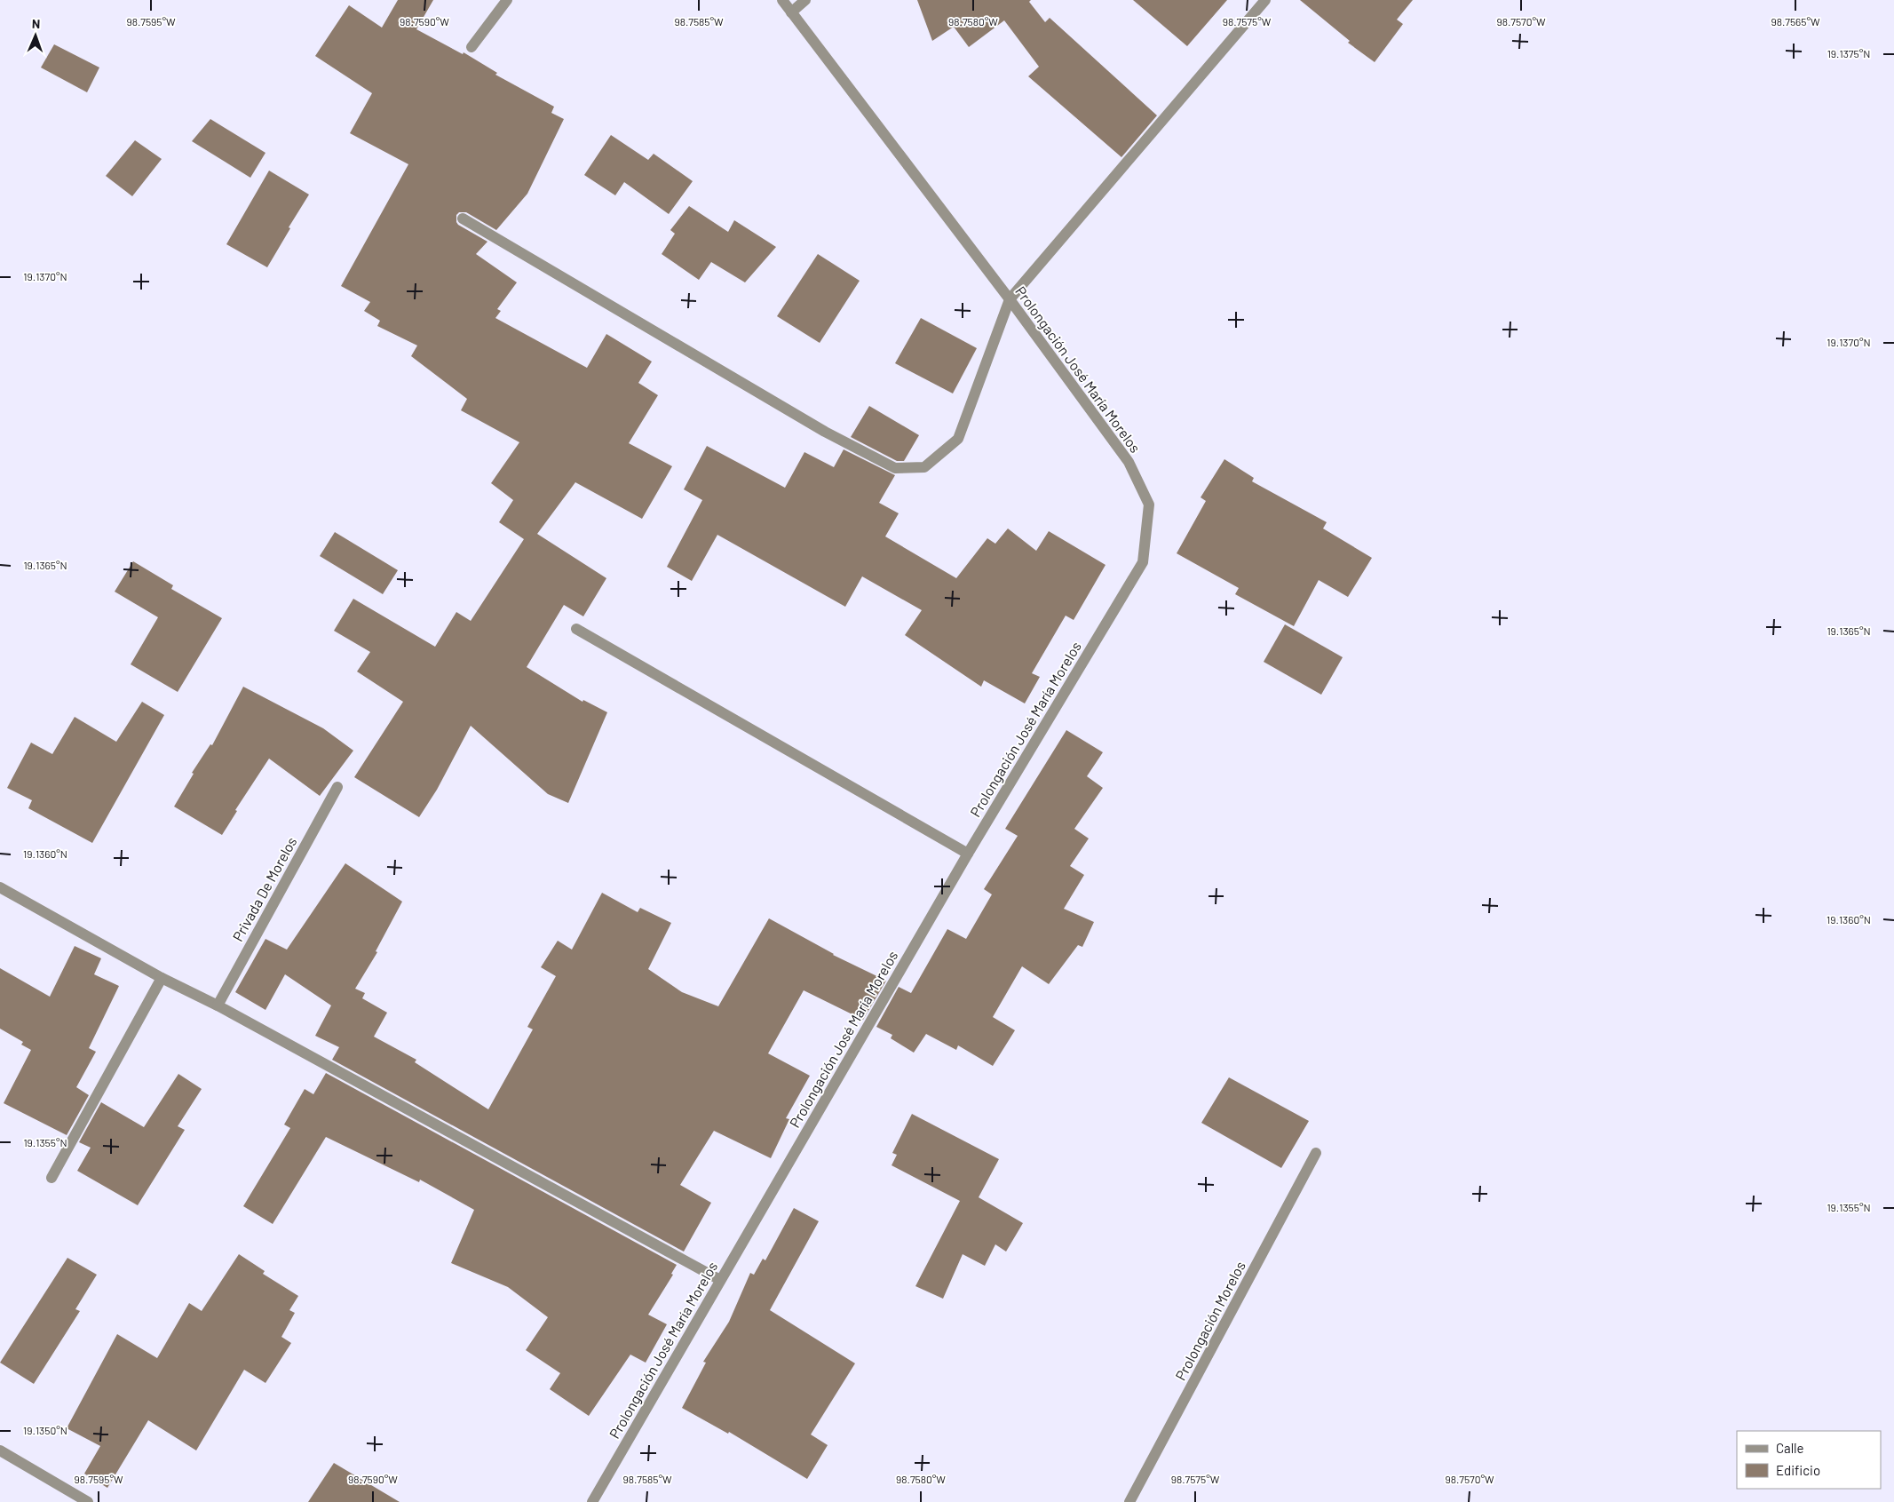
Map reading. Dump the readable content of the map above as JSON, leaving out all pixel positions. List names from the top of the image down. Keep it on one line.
{"streets":{"street":["Prolongación José María Morelos","Privada De Morelos","Prolongación Morelos"]},"legend":["Calle","Edificio"],"north":"top","coordinates":["98.7595°W","98.7590°W","98.7585°W","98.7580°W","98.7575°W","98.7570°W","98.7565°W","19.1375°N","19.1370°N","19.1365°N","19.1360°N","19.1355°N","19.1350°N"]}
